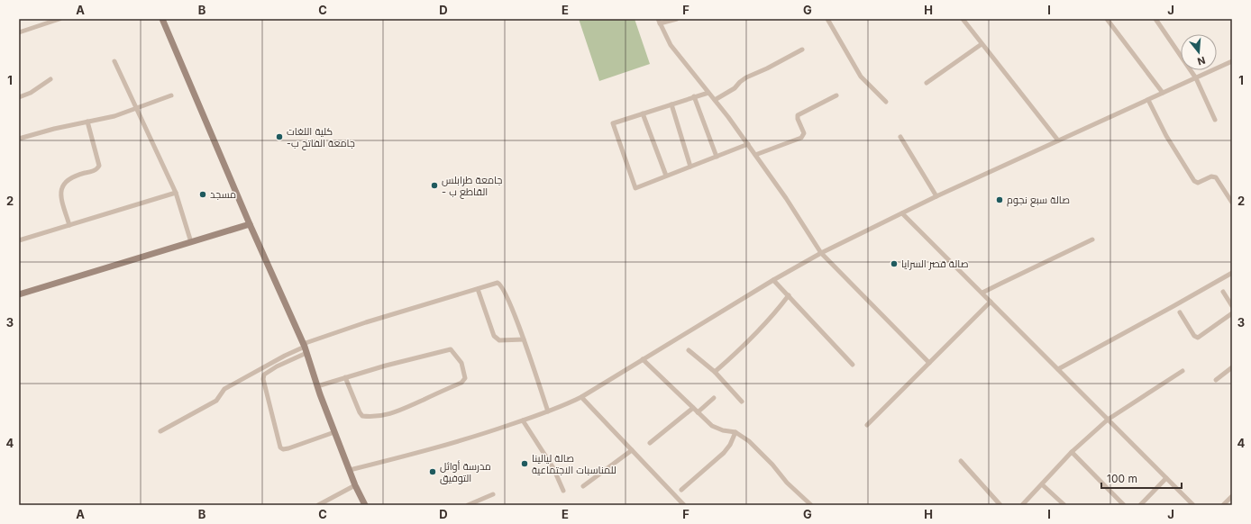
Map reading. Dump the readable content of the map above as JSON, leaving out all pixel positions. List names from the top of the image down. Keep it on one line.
{"places":["كلية اللغات -جامعة الفاتح ب","جامعة طرابلس - القاطع ب","مسجد","صالة سبع نجوم","صالة قصر السرايا","صالة ليالينا للمناسبات الاجتماعية","مدرسة أوائل التوفيق"],"scale_bar":"100 m","north":"bottom","grid":{"columns":["A","B","C","D","E","F","G","H","I","J"],"rows":["1","2","3","4"]}}
